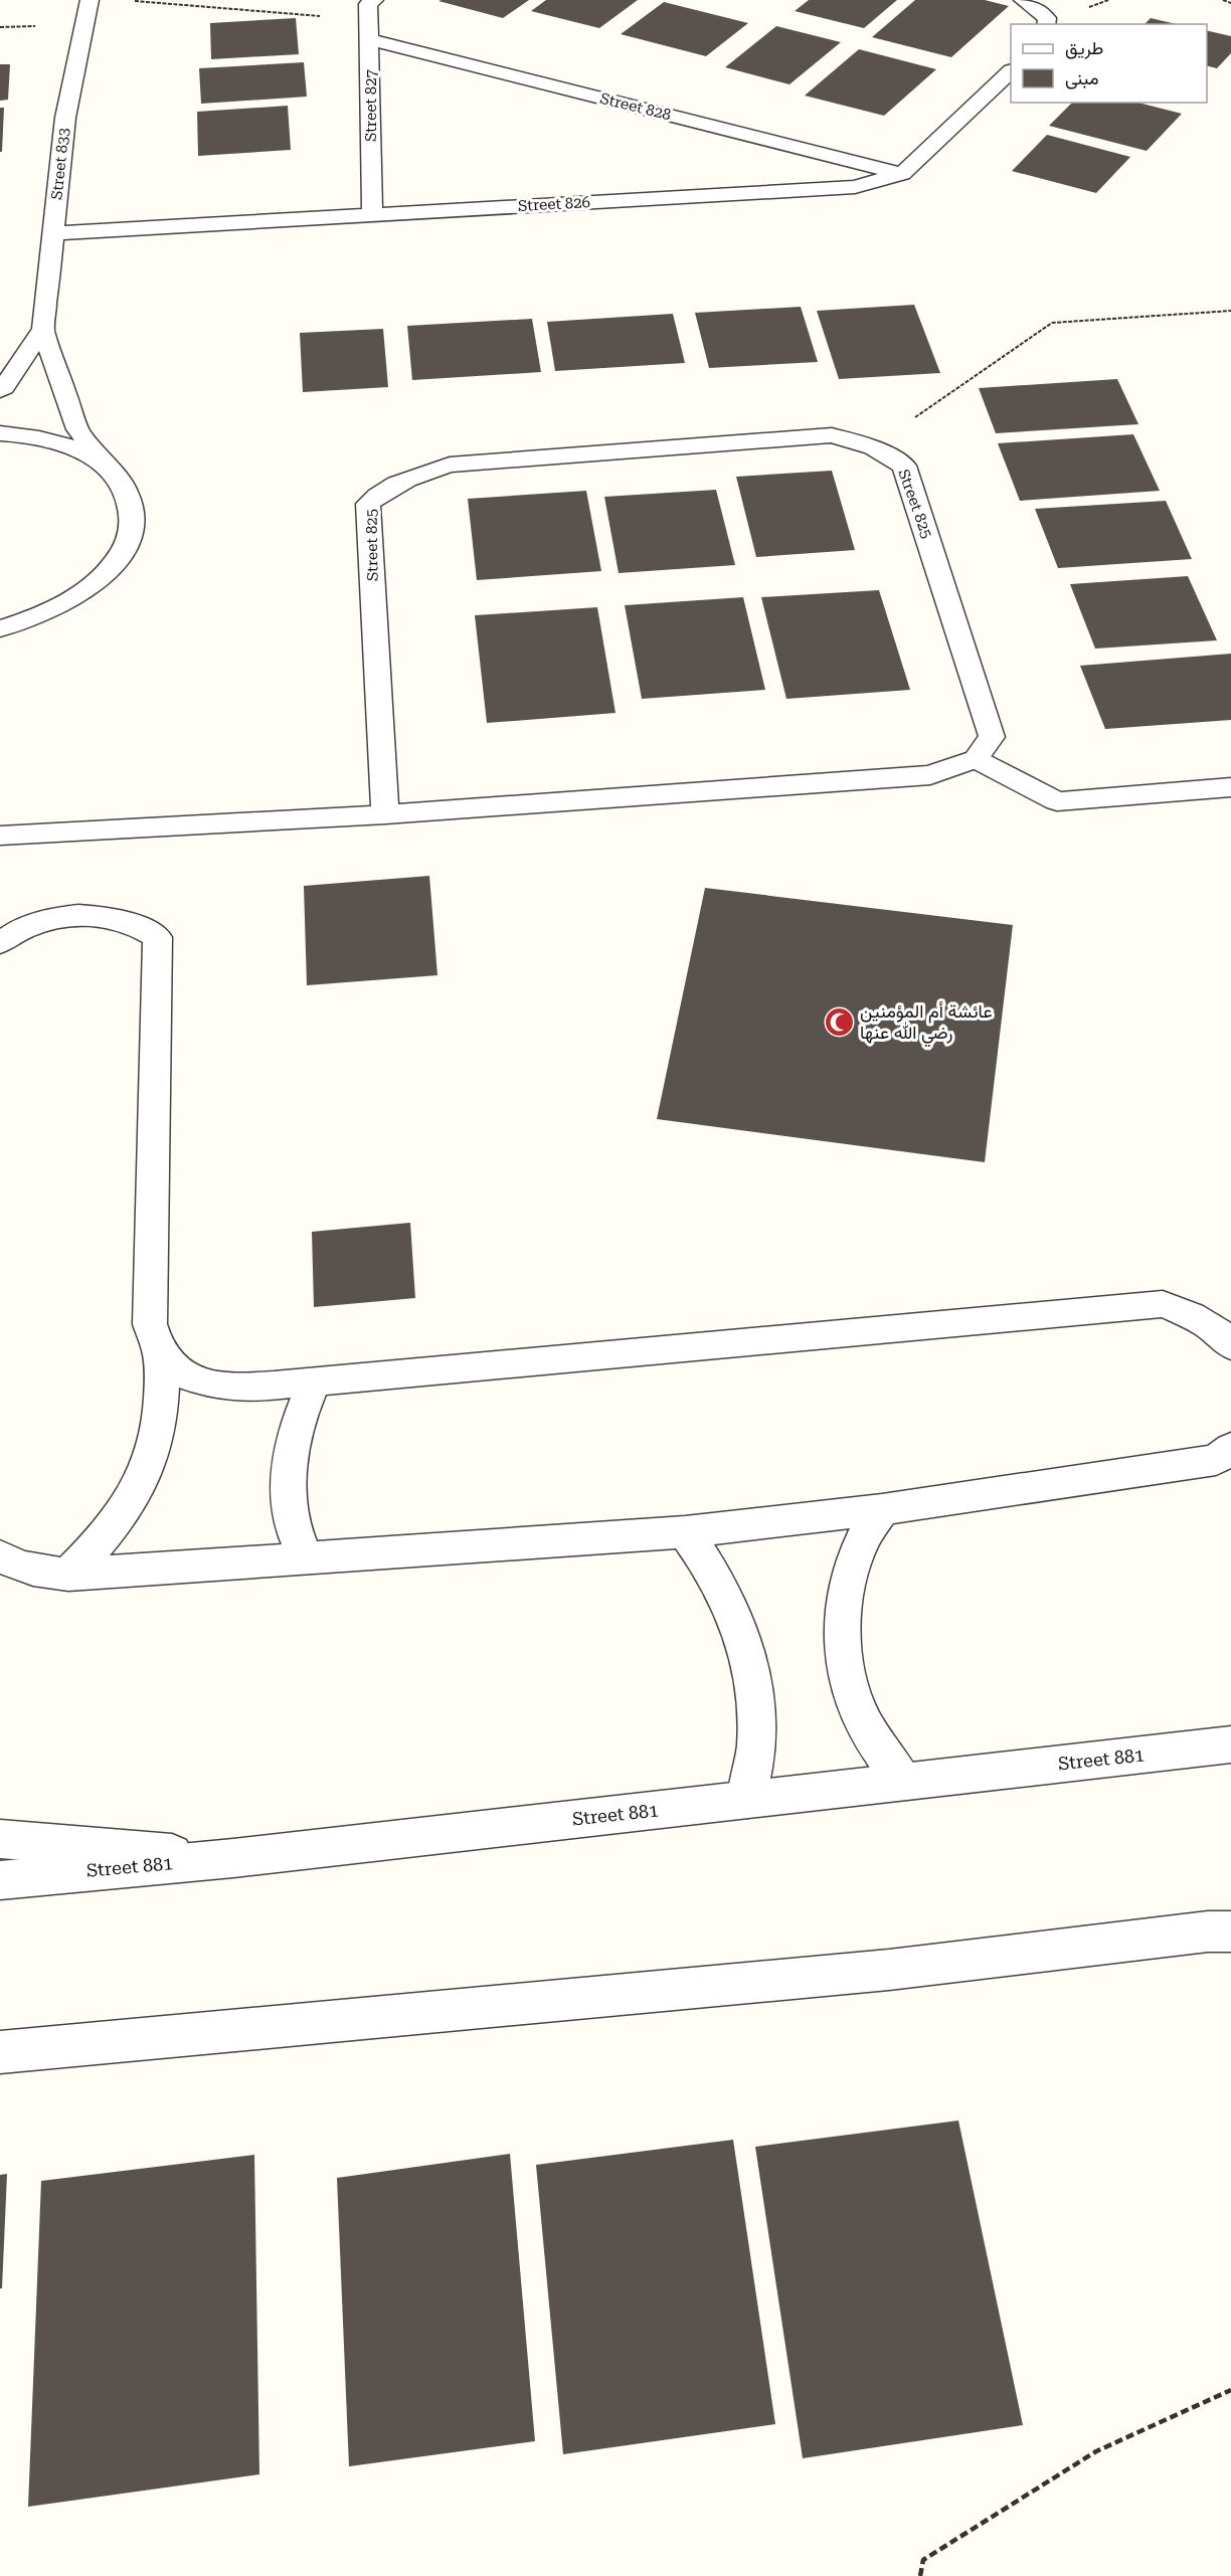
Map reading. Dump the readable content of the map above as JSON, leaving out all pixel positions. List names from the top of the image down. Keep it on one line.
{"streets":{"street":["Street 827","Street 828","Street 833","Street 826","Street 825","Street 881"]},"crossings":[["Street 827","Street 828"],["Street 827","Street 826"],["Street 828","Street 826"],["Street 833","Street 826"]],"places":{"mosque":["عائشة أم المؤمنين رضي الله عنها"]},"legend":["طريق","مبنى"]}
